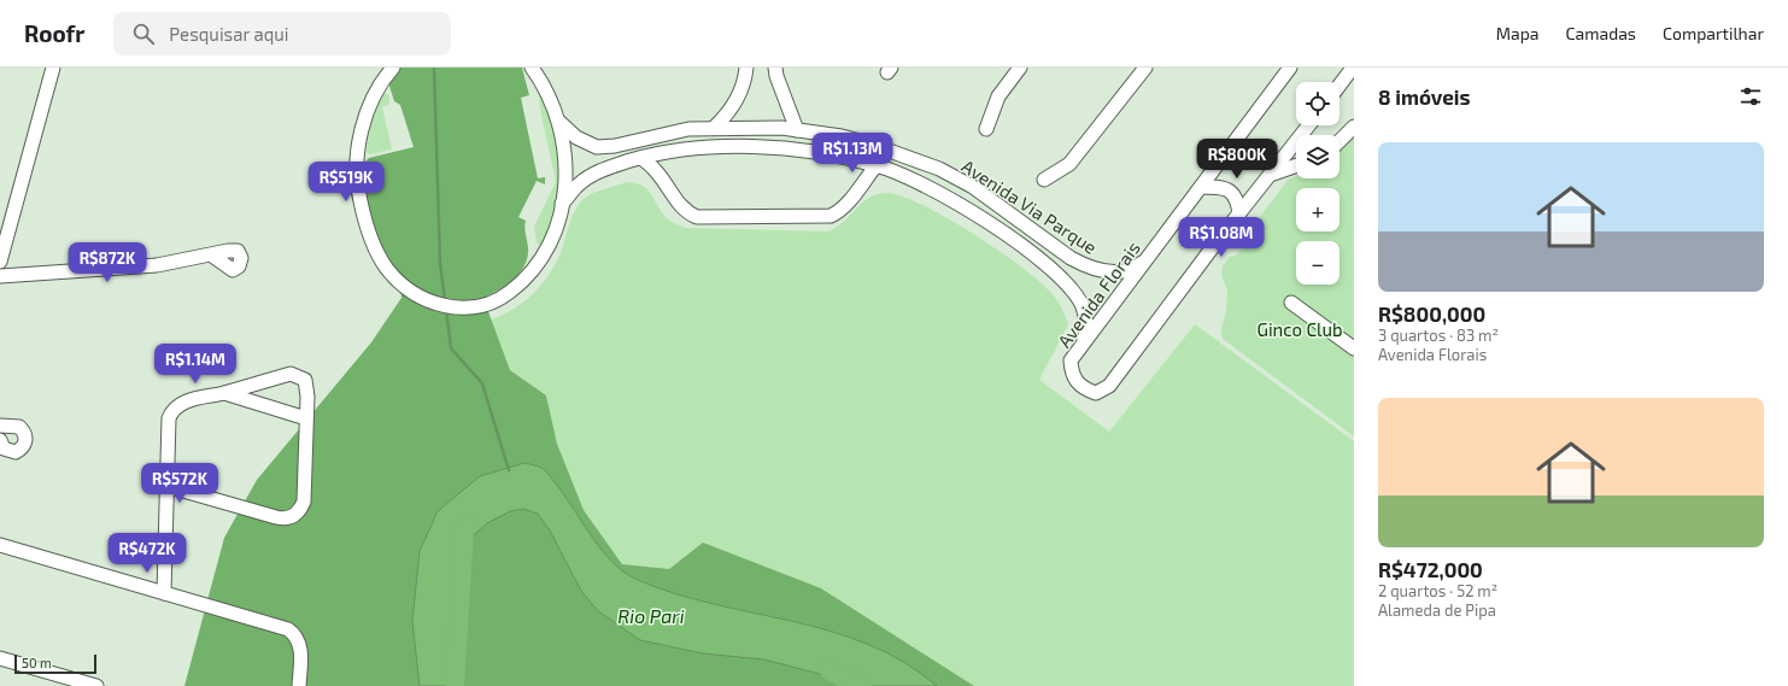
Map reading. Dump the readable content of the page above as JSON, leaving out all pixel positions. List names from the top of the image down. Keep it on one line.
{"streets":{"street":["Avenida Via Parque","Avenida Florais"]},"crossings":[["Avenida Via Parque","Avenida Florais"]],"water":["Rio Pari"],"parks":["Ginco Club"],"scale_bar":"50 m","page":{"header":"Roofr","search":"Pesquisar aqui","nav":["Mapa","Camadas","Compartilhar"],"heading":"8 imóveis","map_buttons":["+","−"],"list":[{"name":"R$800,000","note":"3 quartos · 83 m² · Avenida Florais"},{"name":"R$472,000","note":"2 quartos · 52 m² · Alameda de Pipa"}],"price":["R$1.13M","R$800K","R$519K","R$1.08M","R$872K","R$1.14M","R$572K","R$472K"],"scale":"50 m"}}
